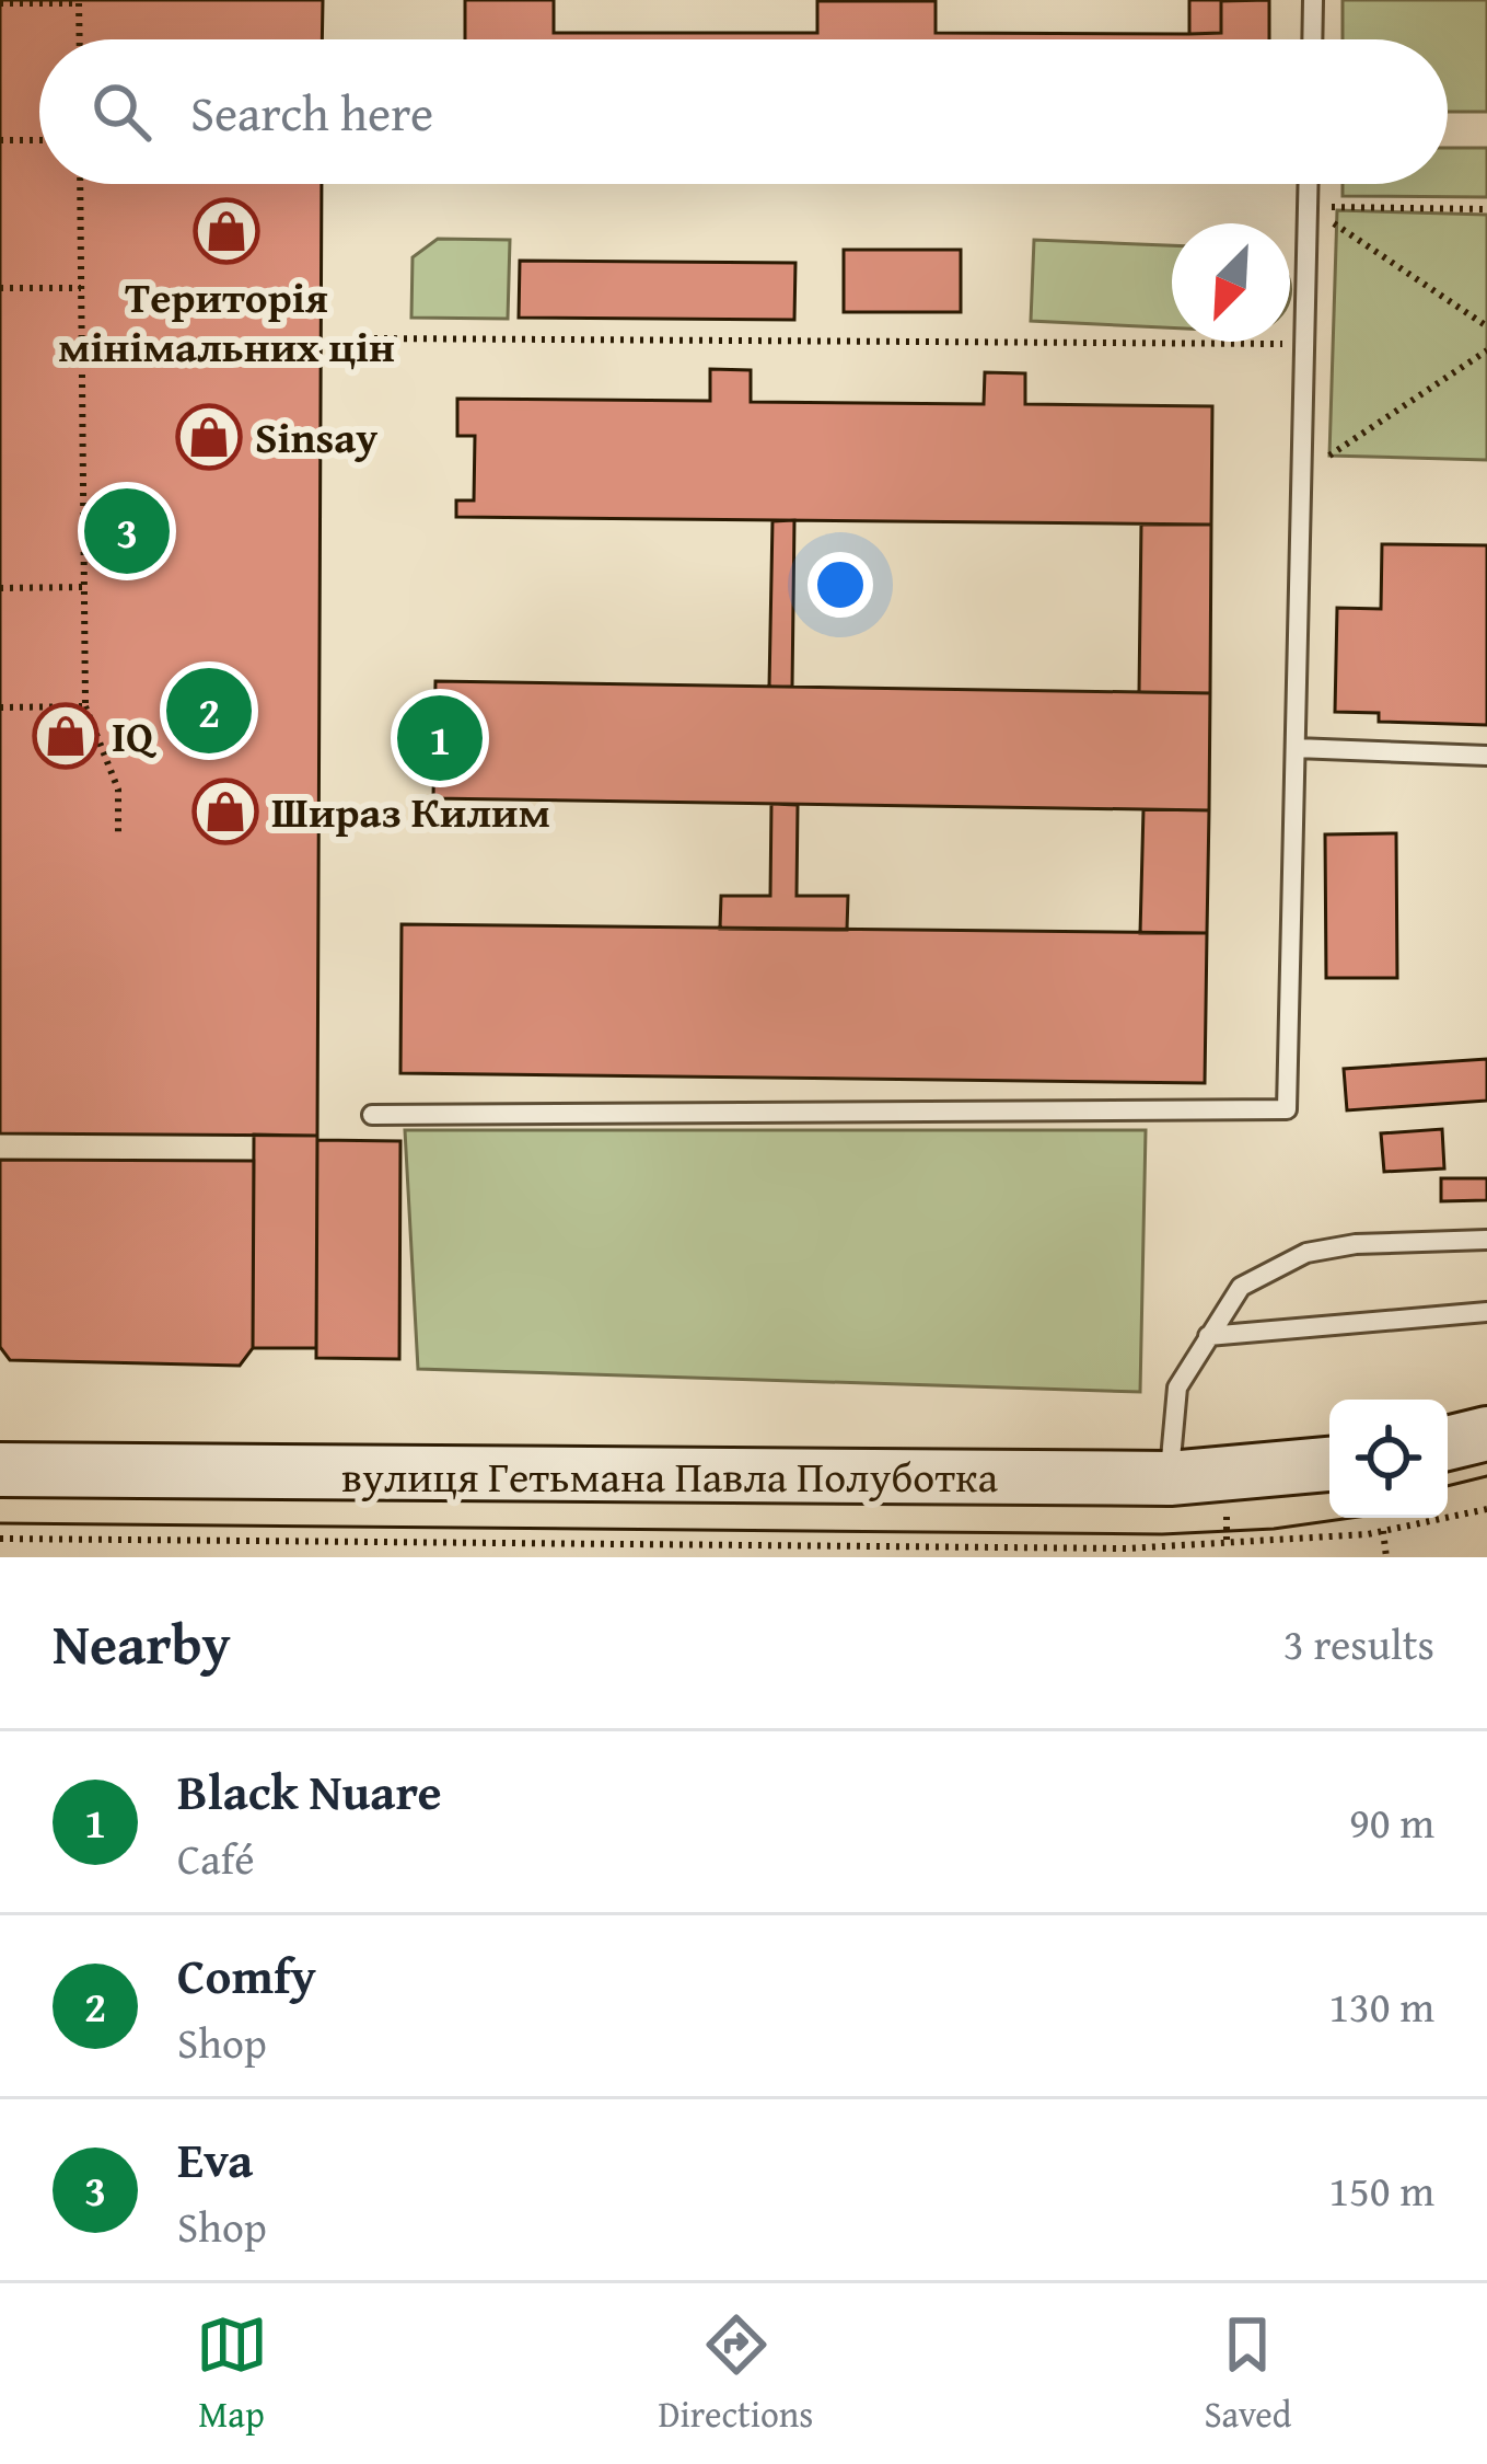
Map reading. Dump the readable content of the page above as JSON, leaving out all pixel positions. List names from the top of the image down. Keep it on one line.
{"streets":{"street":["вулиця Гетьмана Павла Полуботка"]},"places":{"shop":["Територія мінімальних цін","Sinsay","IQ","Шираз Килим"]},"north":"bottom left","page":{"search":"Search here","pins":["3","2","1"],"heading":["Nearby","3 results"],"list":[{"mark":"1","name":"Black Nuare","note":"Café","value":"90 m"},{"mark":"2","name":"Comfy","note":"Shop","value":"130 m"},{"mark":"3","name":"Eva","note":"Shop","value":"150 m"}],"nav":["Map","Directions","Saved"]}}
